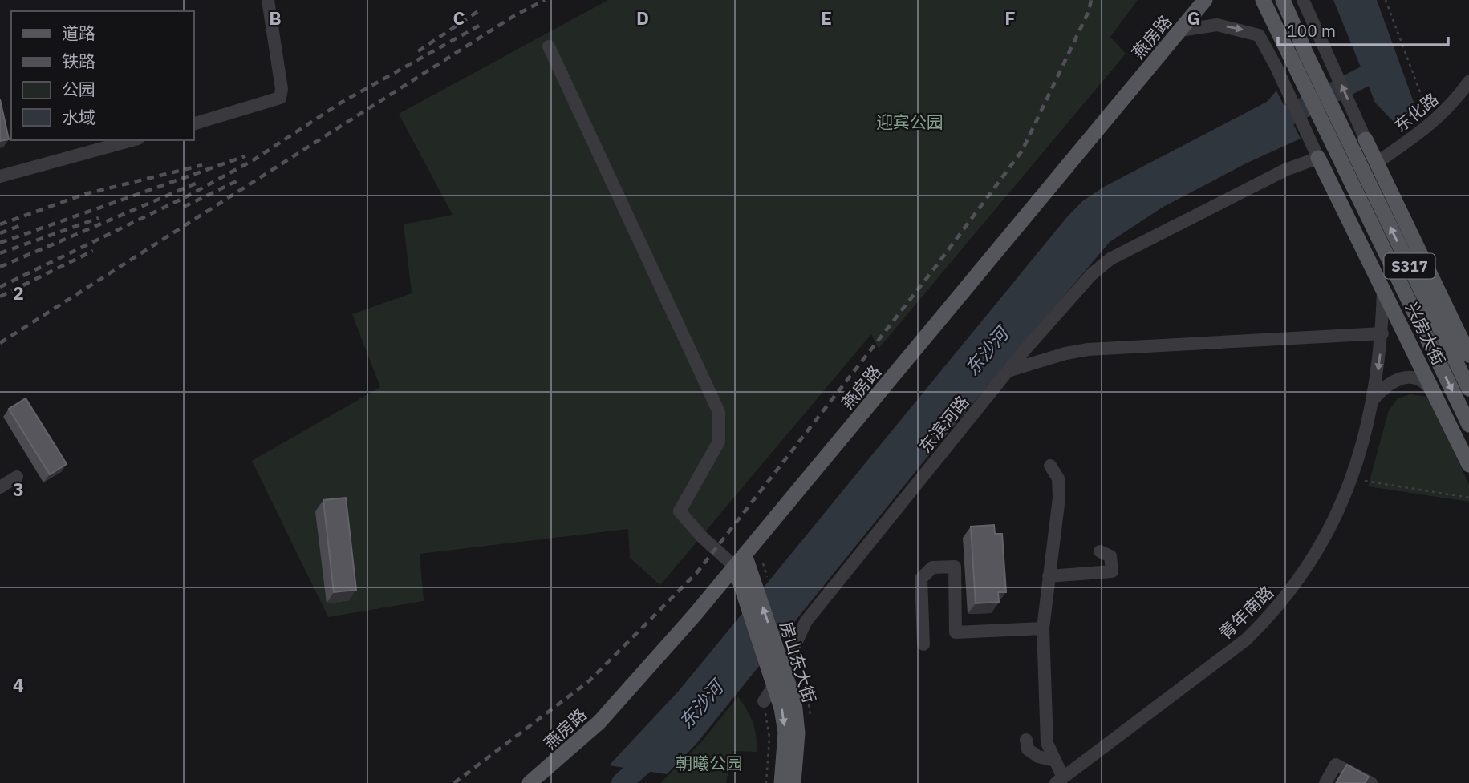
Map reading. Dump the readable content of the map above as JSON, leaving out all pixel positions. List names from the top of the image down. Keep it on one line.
{"streets":{"main road":["燕房路","S317","兴房大街","房山东大街"],"street":["东化路","东滨河路","青年南路"]},"crossings":[["燕房路","房山东大街"],["东化路","S317"],["兴房大街","东滨河路"],["兴房大街","青年南路"],["东滨河路","房山东大街"]],"water":["东沙河"],"parks":["迎宾公园","朝曦公园"],"legend":["道路","铁路","公园","水域"],"scale_bar":"100 m","grid":{"columns":["B","C","D","E","F","G"],"rows":["2","3","4"]}}
